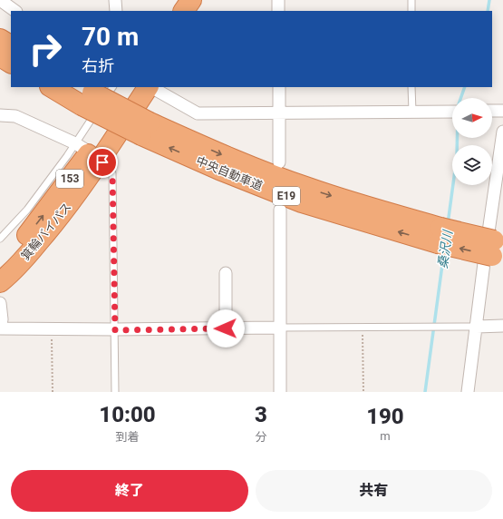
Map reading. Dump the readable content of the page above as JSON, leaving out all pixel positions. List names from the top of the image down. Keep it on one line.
{"streets":{"highway":["中央自動車道","153","E19","箕輪バイパス"]},"water":["桑沢川"],"north":"right","page":{"turn":["70 m","右折"],"eta":["10:00","到着","3","分","190","m"],"buttons":["終了","共有"]}}
